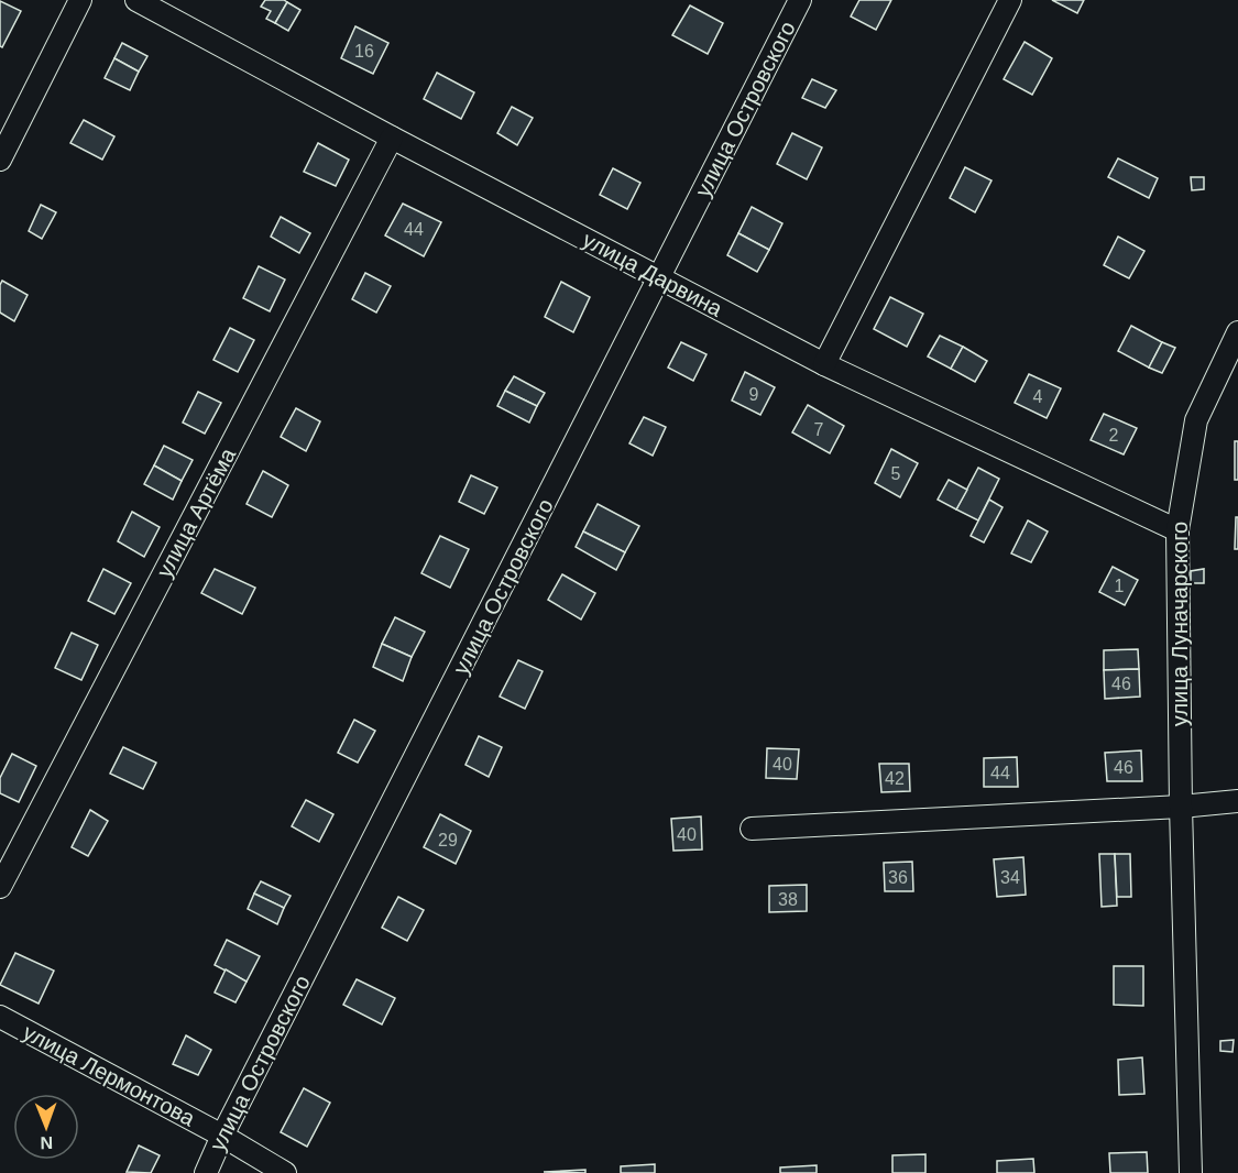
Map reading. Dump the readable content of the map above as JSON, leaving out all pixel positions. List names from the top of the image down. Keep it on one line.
{"streets":{"street":["улица Островского","улица Дарвина","улица Артёма","улица Луначарского","улица Лермонтова"]},"crossings":[["улица Островского","улица Дарвина"],["улица Островского","улица Лермонтова"],["улица Дарвина","улица Артёма"],["улица Дарвина","улица Луначарского"]],"house_numbers":["16","44","9","4","7","2","5","1","46","40","46","44","42","40","29","36","34","38"],"north":"bottom"}
